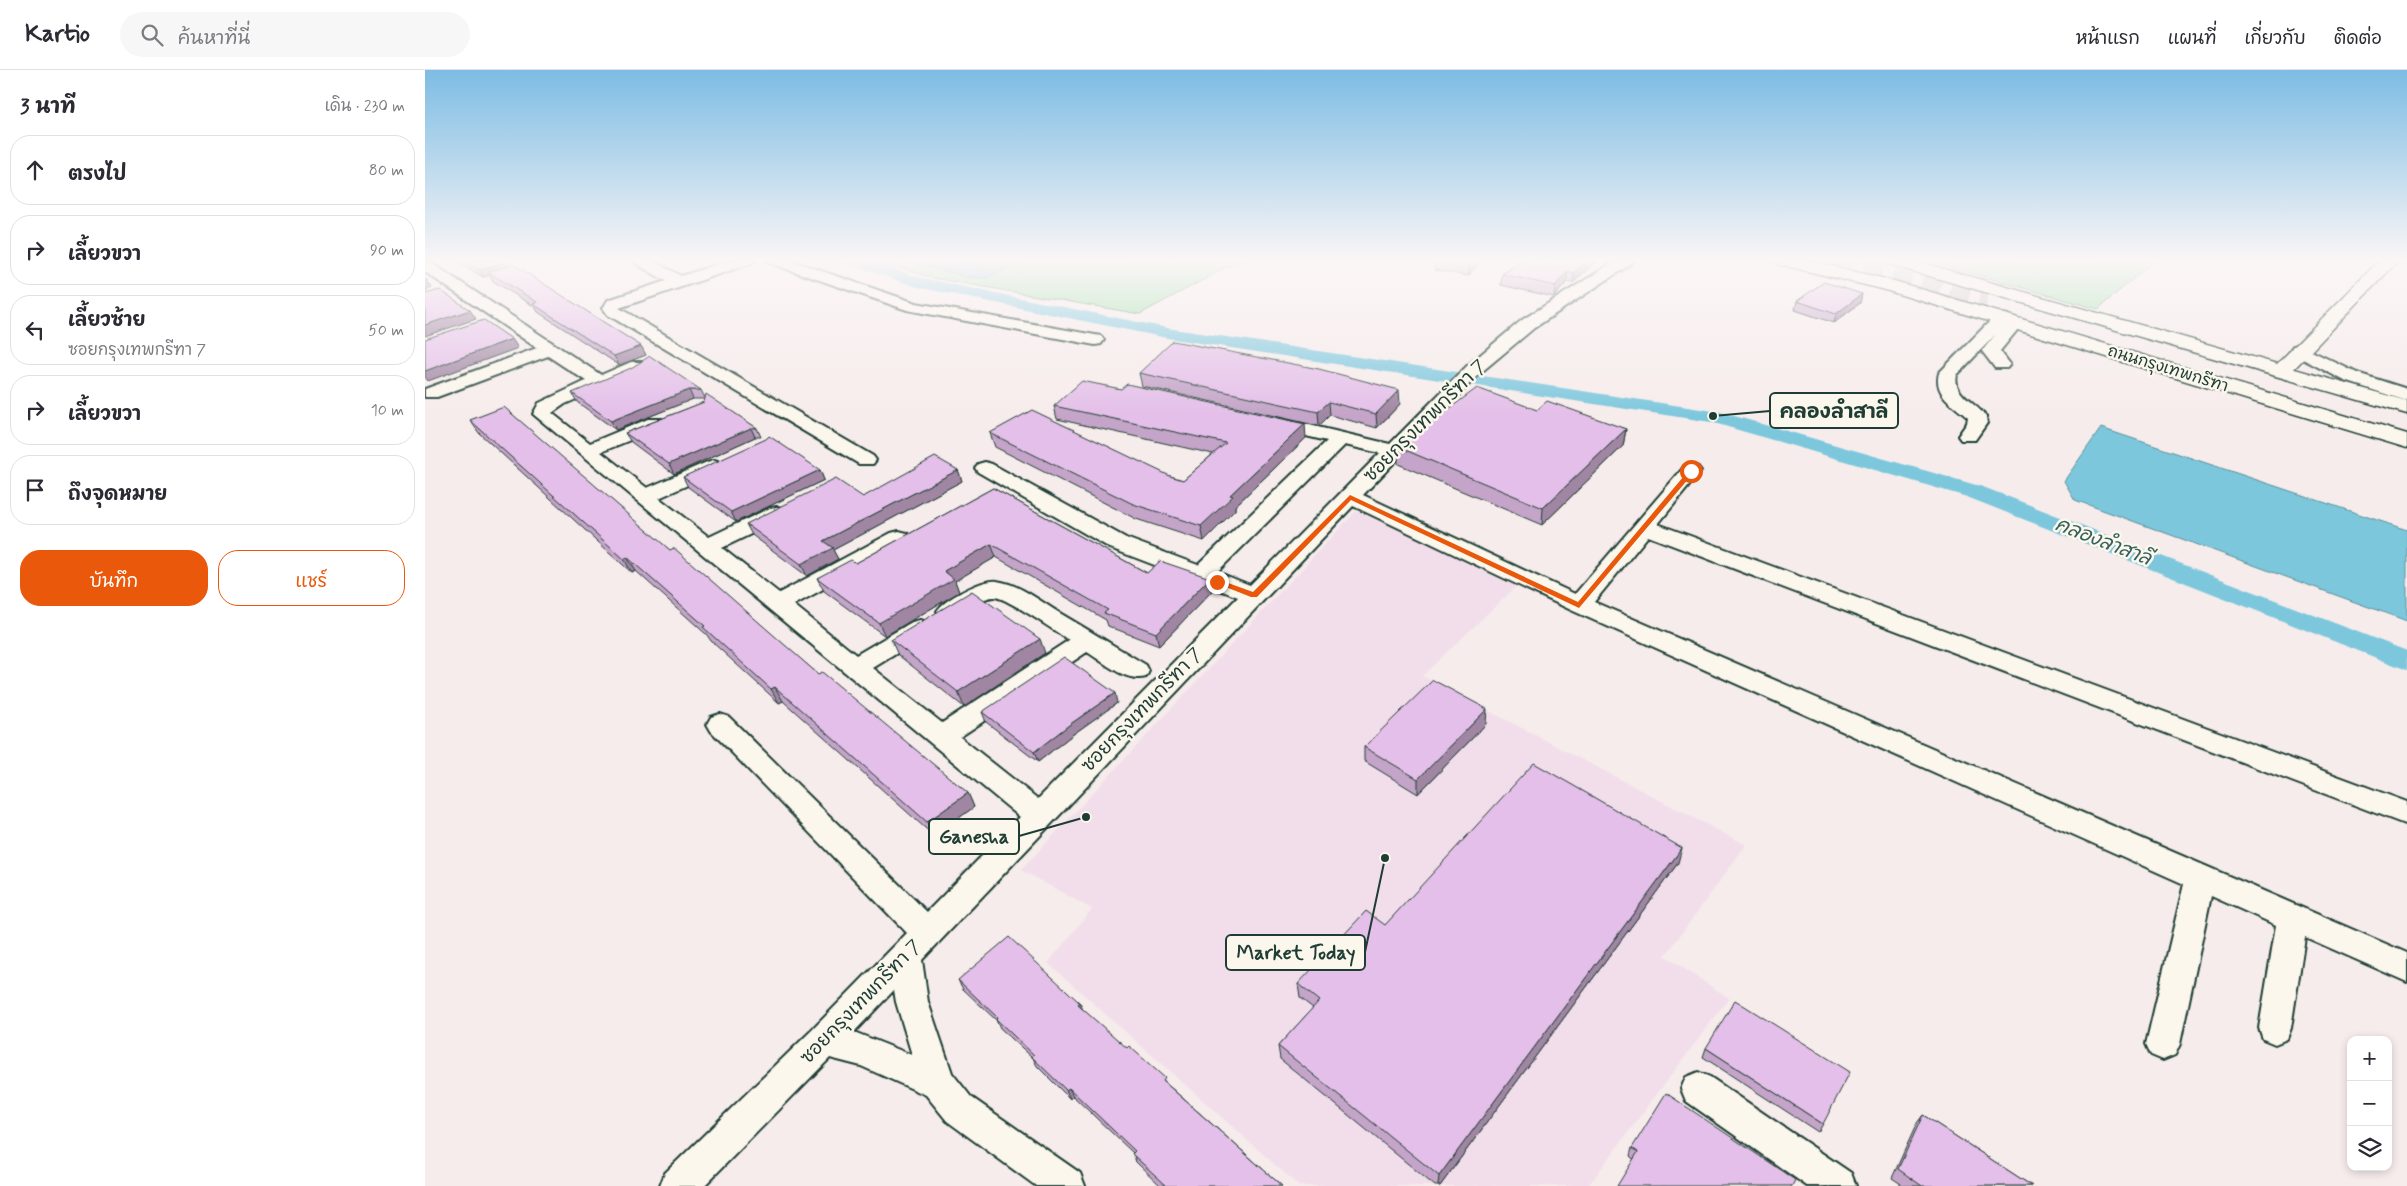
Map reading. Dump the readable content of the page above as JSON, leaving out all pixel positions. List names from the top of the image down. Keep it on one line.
{"streets":{"main road":["ถนนกรุงเทพกรีฑา"],"street":["ซอยกรุงเทพกรีฑา 7"]},"water":["คลองลำสาลี"],"places":["คลองลำสาลี","Ganesha","Market Today"],"page":{"header":"Kartio","search":"ค้นหาที่นี่","nav":["หน้าแรก","แผนที่","เกี่ยวกับ","ติดต่อ"],"heading":["3 นาที","เดิน · 230 m"],"list":[["ตรงไป","80 m"],["เลี้ยวขวา","90 m"],["เลี้ยวซ้าย","ซอยกรุงเทพกรีฑา 7","50 m"],["เลี้ยวขวา","10 m"],"ถึงจุดหมาย"],"buttons":["บันทึก","แชร์"],"map_buttons":["+","−"]}}
